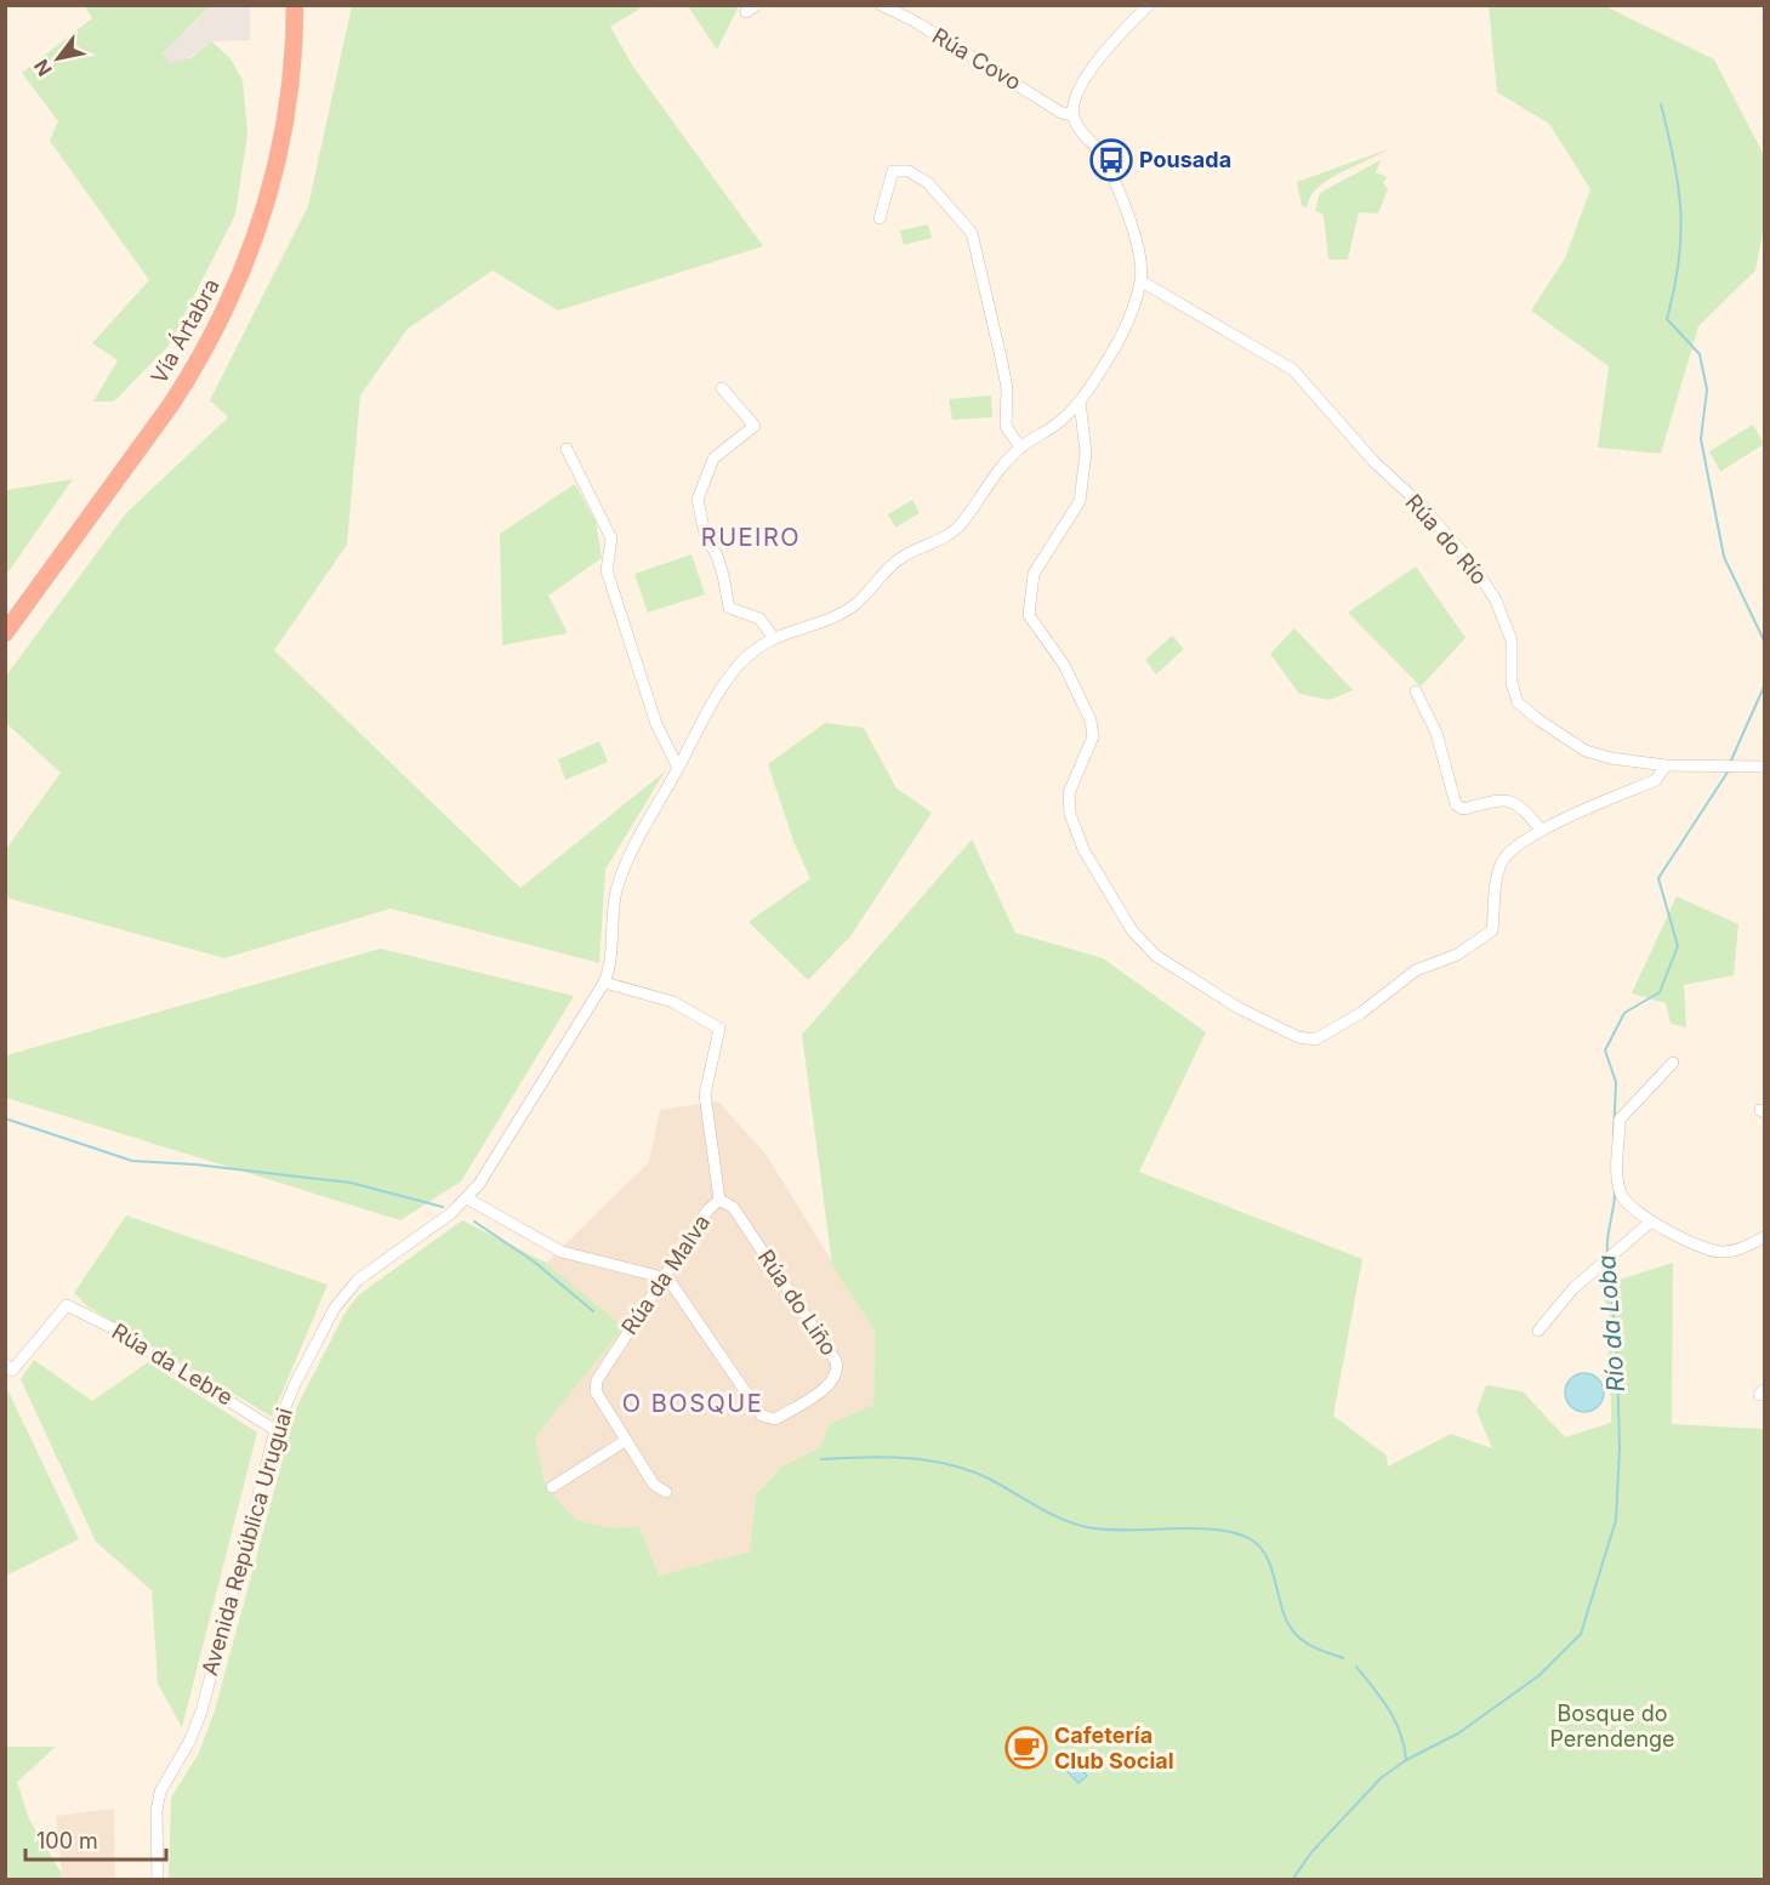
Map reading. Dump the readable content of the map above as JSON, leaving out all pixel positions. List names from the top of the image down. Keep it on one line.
{"streets":{"highway":["Vía Ártabra"],"street":["Rúa Covo","Rúa do Río","Rúa da Malva","Rúa do Liño","Rúa da Lebre","Avenida República Uruguai"]},"crossings":[["Rúa Covo","Avenida República Uruguai"],["Rúa do Río","Avenida República Uruguai"],["Rúa da Malva","Rúa do Liño"],["Rúa da Malva","Avenida República Uruguai"],["Rúa da Lebre","Avenida República Uruguai"]],"districts":["RUEIRO","O BOSQUE"],"water":["Río da Loba"],"parks":["Bosque do Perendenge"],"places":{"bus stop":["Pousada"],"cafe":["Cafetería Club Social"]},"scale_bar":"100 m","north":"bottom left"}
